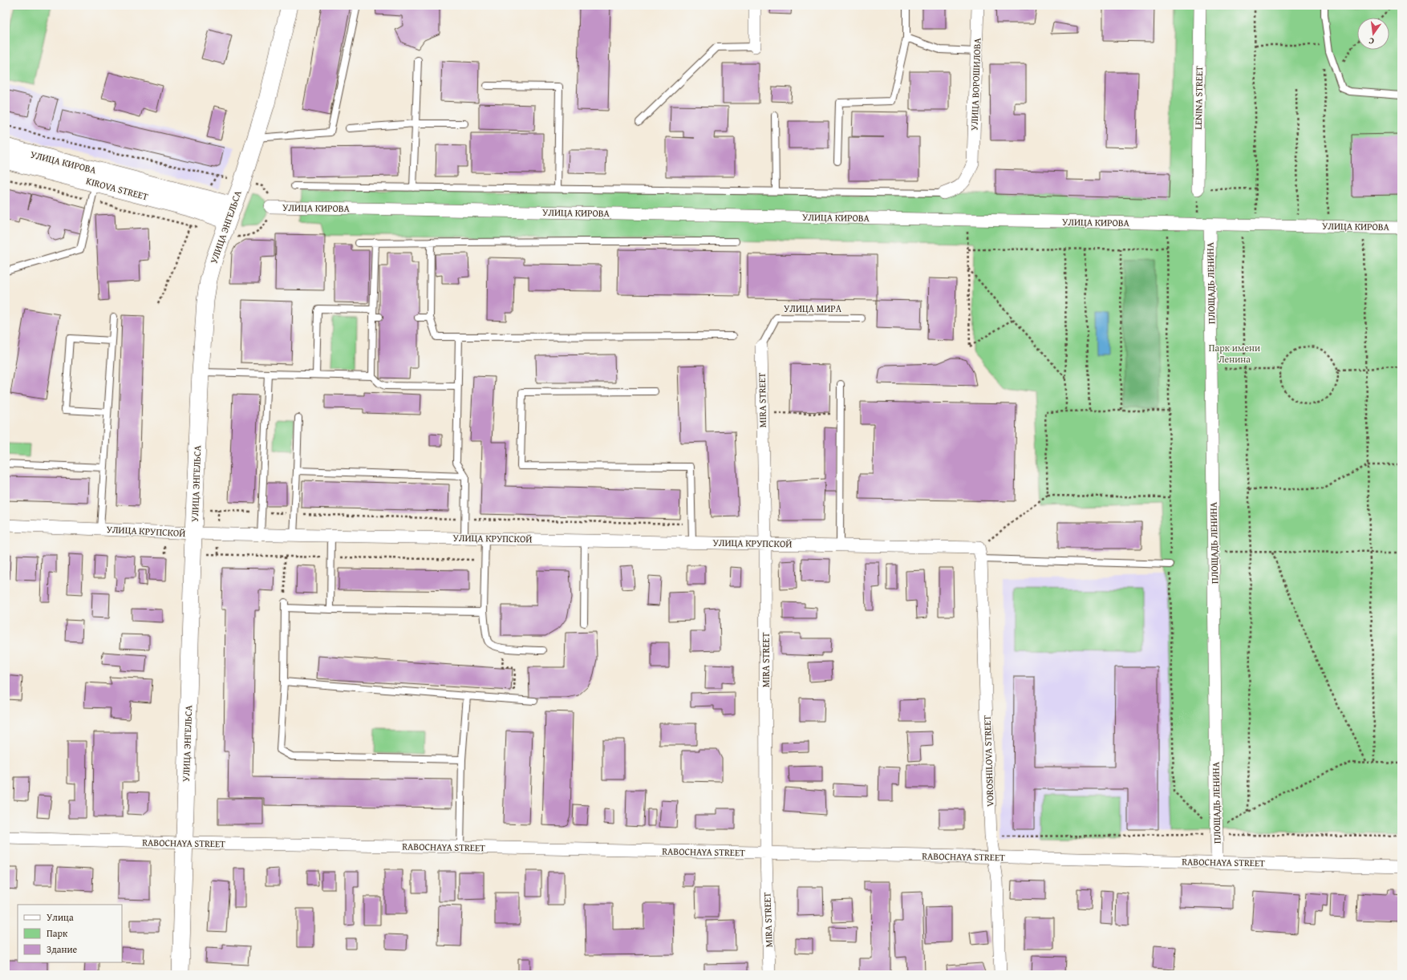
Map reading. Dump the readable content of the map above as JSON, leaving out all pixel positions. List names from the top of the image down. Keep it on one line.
{"streets":{"main road":["УЛИЦА КИРОВА","KIROVA STREET","УЛИЦА ЭНГЕЛЬСА"],"street":["УЛИЦА ВОРОШИЛОВА","LENINA STREET","ПЛОЩАДЬ ЛЕНИНА","MIRA STREET","УЛИЦА КРУПСКОЙ","VOROSHILOVA STREET","RABOCHAYA STREET"],"lane":["УЛИЦА МИРА"]},"crossings":[["УЛИЦА КИРОВА","KIROVA STREET"],["УЛИЦА КИРОВА","УЛИЦА ЭНГЕЛЬСА"],["УЛИЦА КИРОВА","ПЛОЩАДЬ ЛЕНИНА"],["УЛИЦА ЭНГЕЛЬСА","УЛИЦА КРУПСКОЙ"],["УЛИЦА ЭНГЕЛЬСА","RABOCHAYA STREET"],["ПЛОЩАДЬ ЛЕНИНА","RABOCHAYA STREET"],["УЛИЦА МИРА","MIRA STREET"],["MIRA STREET","УЛИЦА КРУПСКОЙ"],["MIRA STREET","RABOCHAYA STREET"],["УЛИЦА КРУПСКОЙ","VOROSHILOVA STREET"],["VOROSHILOVA STREET","RABOCHAYA STREET"]],"parks":["Парк имени Ленина"],"legend":["Улица","Парк","Здание"],"north":"bottom"}
